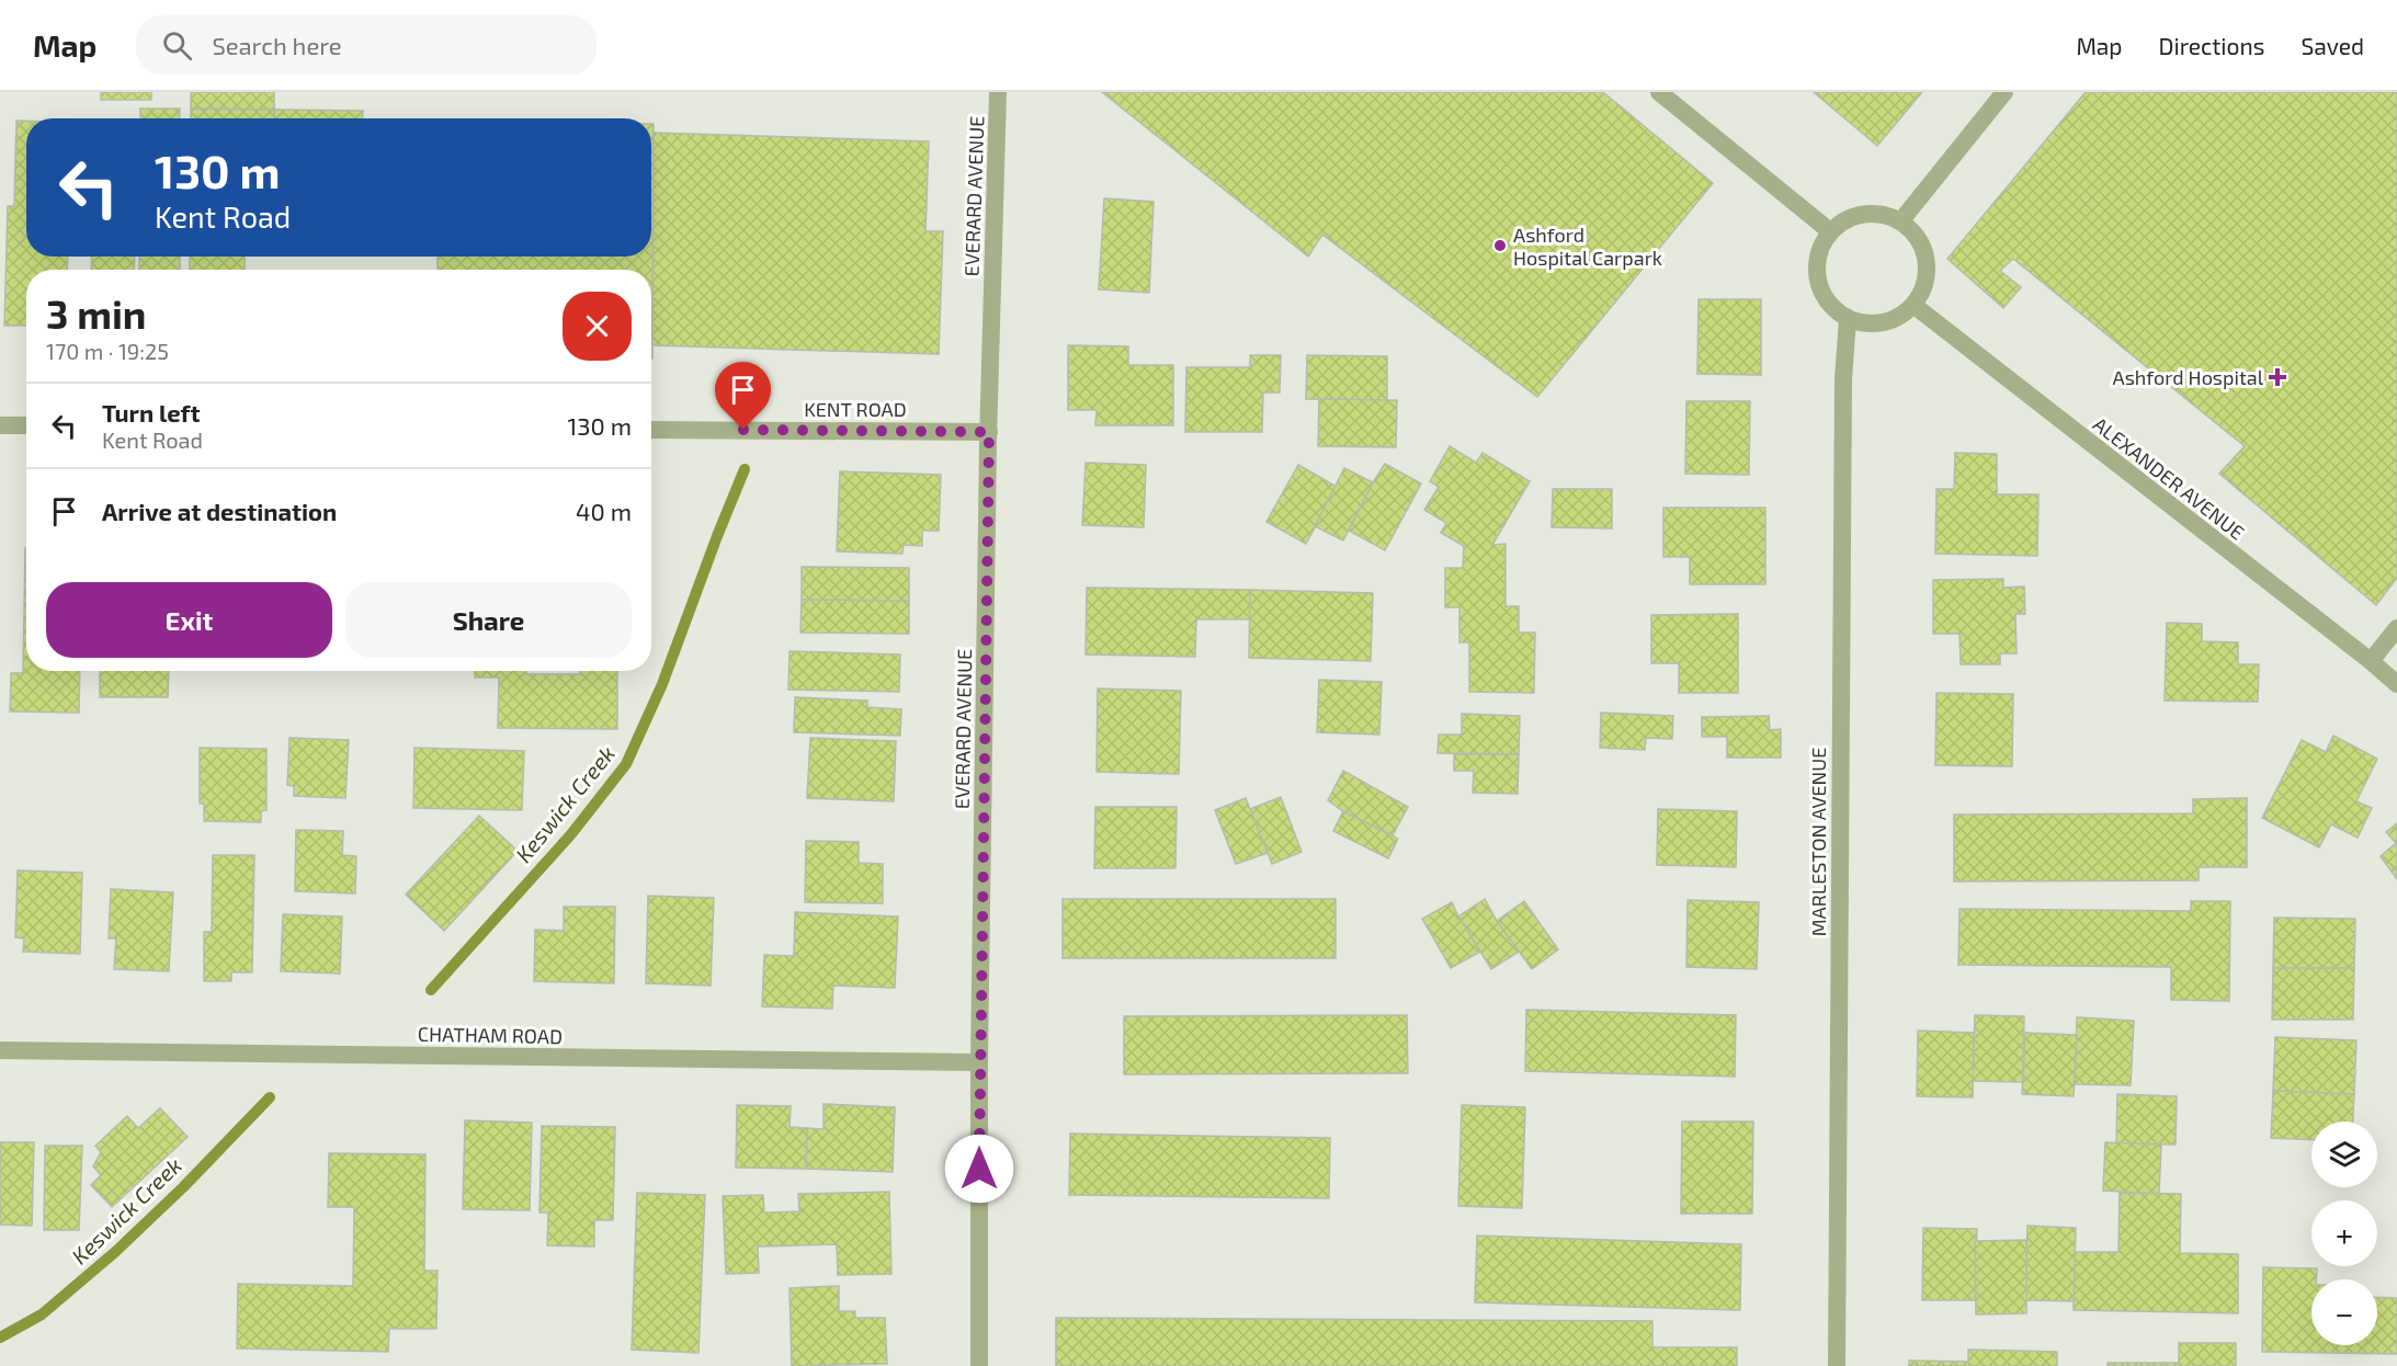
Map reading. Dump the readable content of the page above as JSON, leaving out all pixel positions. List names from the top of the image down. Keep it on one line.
{"streets":{"street":["EVERARD AVENUE","KENT ROAD","ALEXANDER AVENUE","MARLESTON AVENUE","CHATHAM ROAD"]},"crossings":[["EVERARD AVENUE","KENT ROAD"],["EVERARD AVENUE","CHATHAM ROAD"],["ALEXANDER AVENUE","MARLESTON AVENUE"]],"water":["Keswick Creek"],"places":{"other":["Ashford Hospital Carpark"],"health":["Ashford Hospital"]},"page":{"header":"Map","search":"Search here","nav":["Map","Directions","Saved"],"turn":["130 m","Kent Road"],"heading":["3 min","170 m · 19:25"],"list":[{"name":"Turn left","note":"Kent Road","value":"130 m"},{"name":"Arrive at destination","value":"40 m"}],"buttons":["Exit","Share"],"map_buttons":["+","−"]}}
